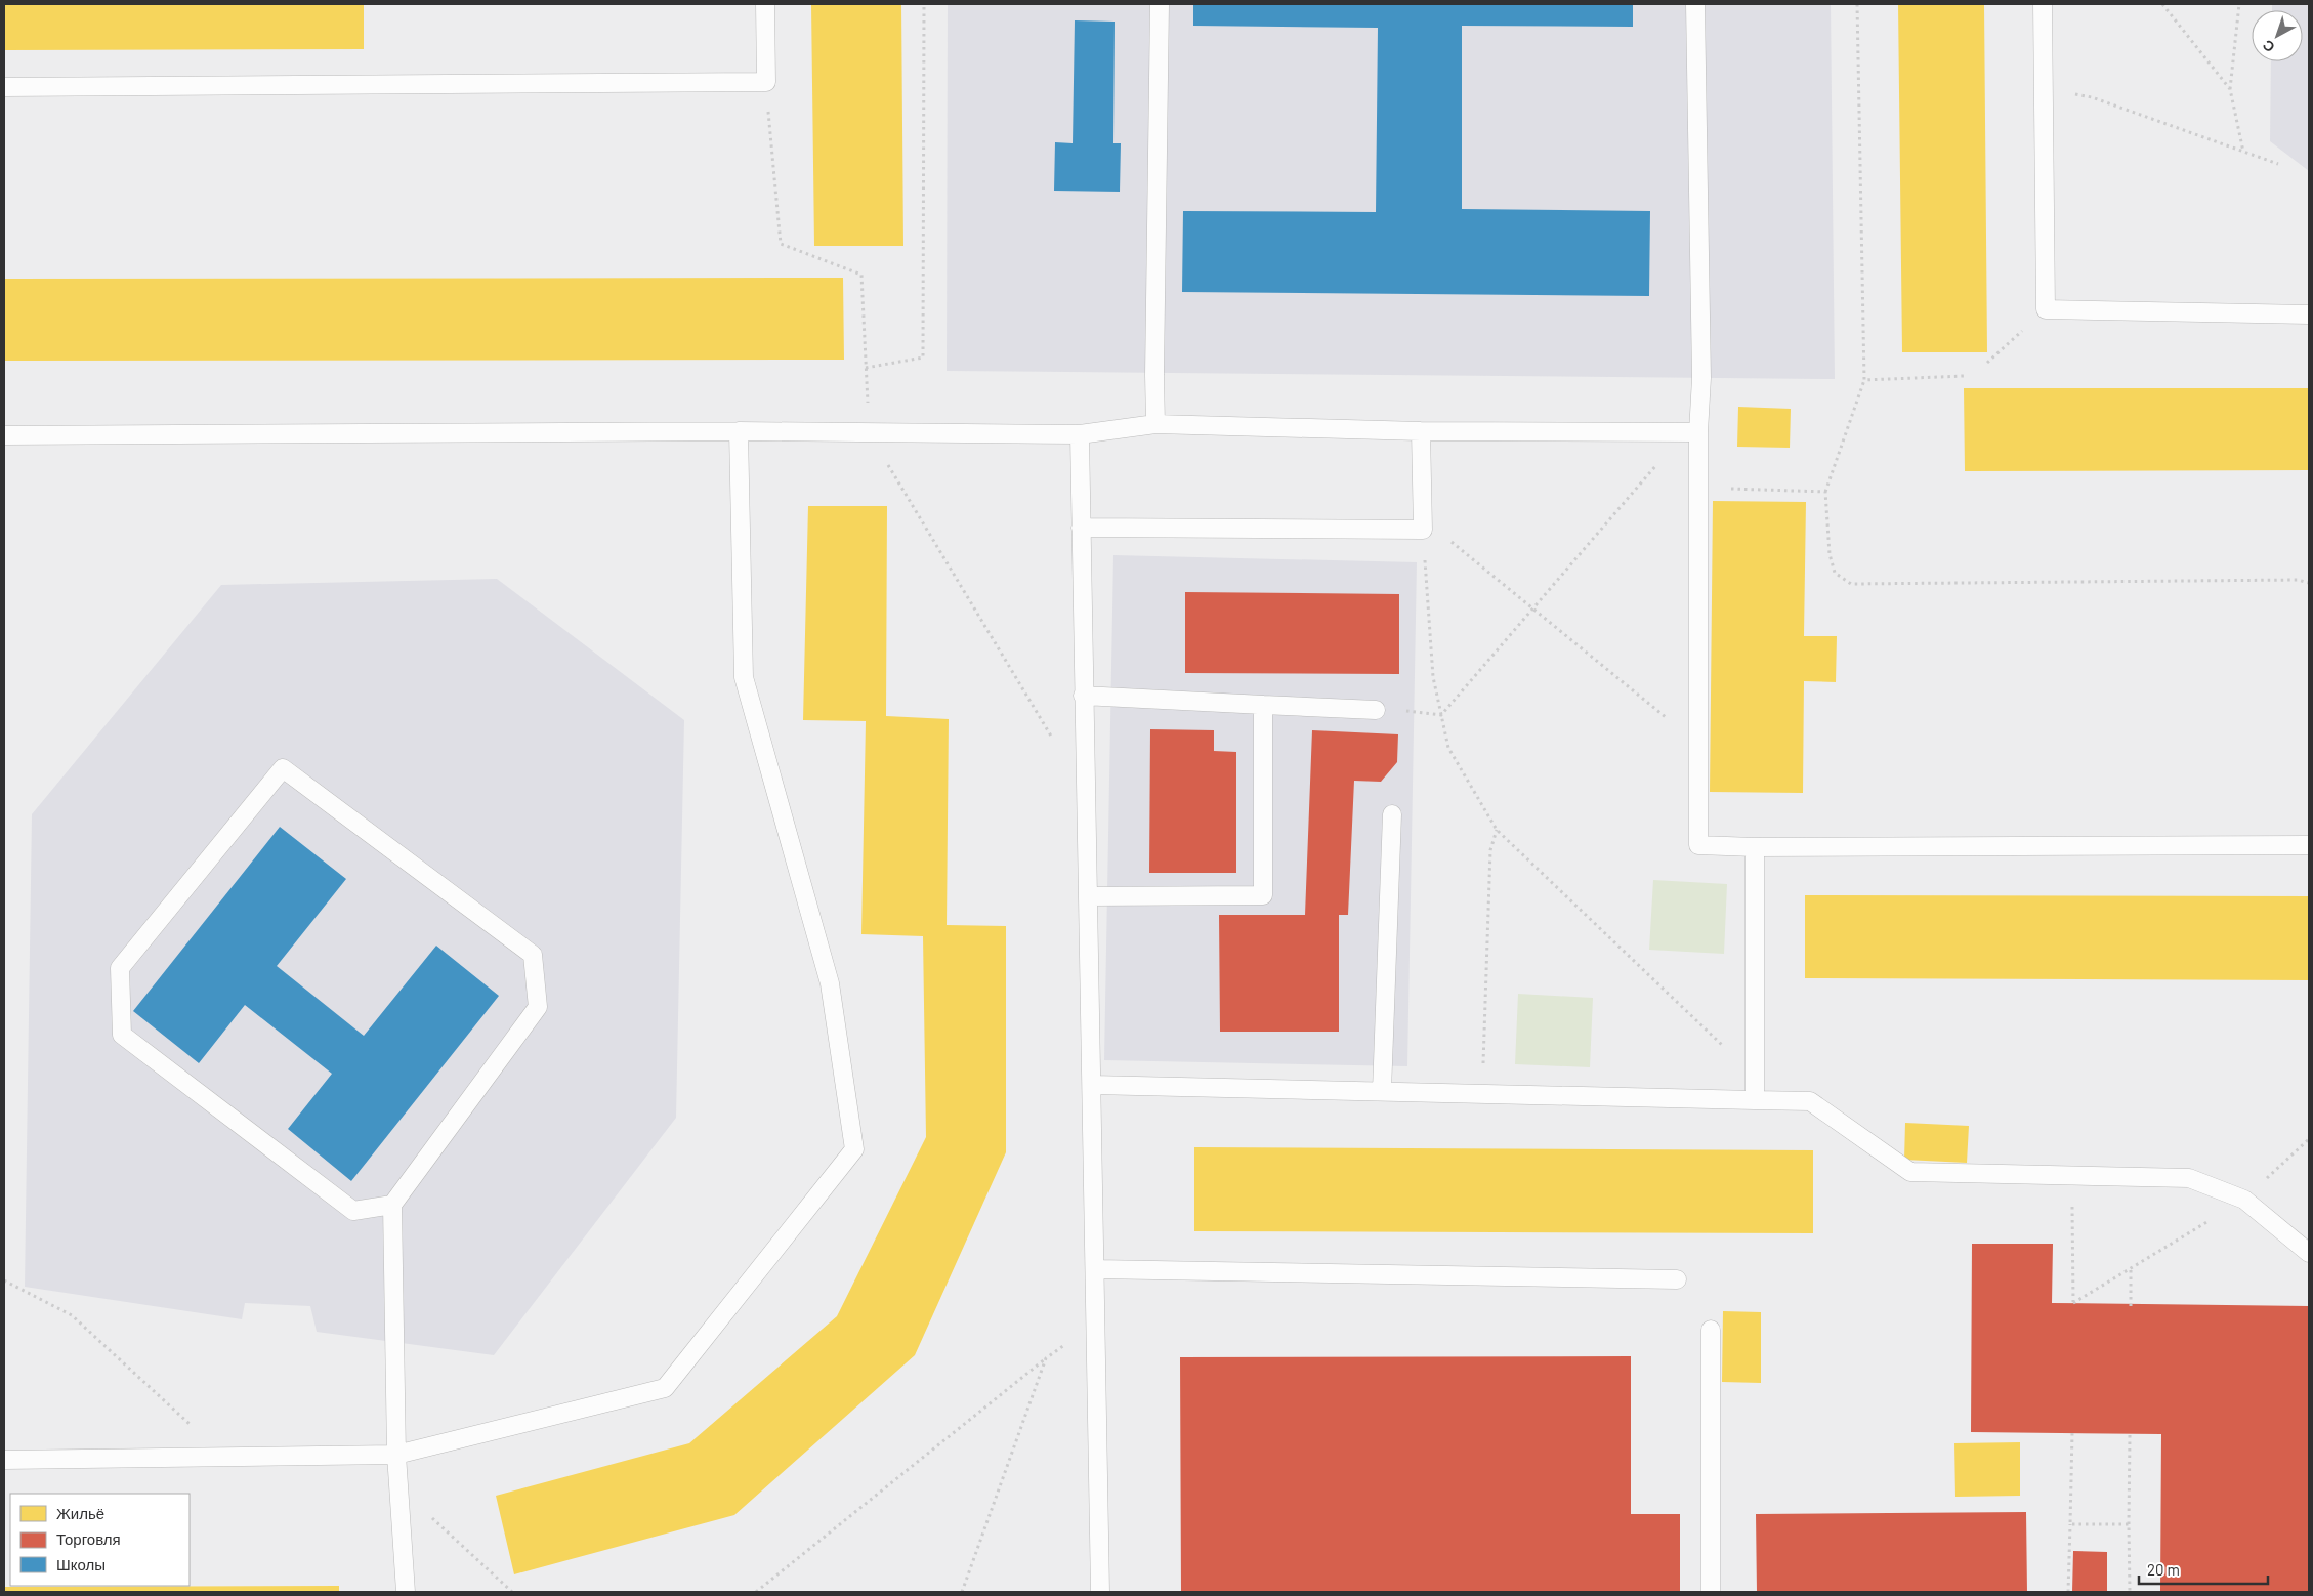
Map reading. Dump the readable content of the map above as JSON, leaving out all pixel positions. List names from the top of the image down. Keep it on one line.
{"legend":["Жильё","Торговля","Школы"],"scale_bar":"20 m","north":"bottom left"}
